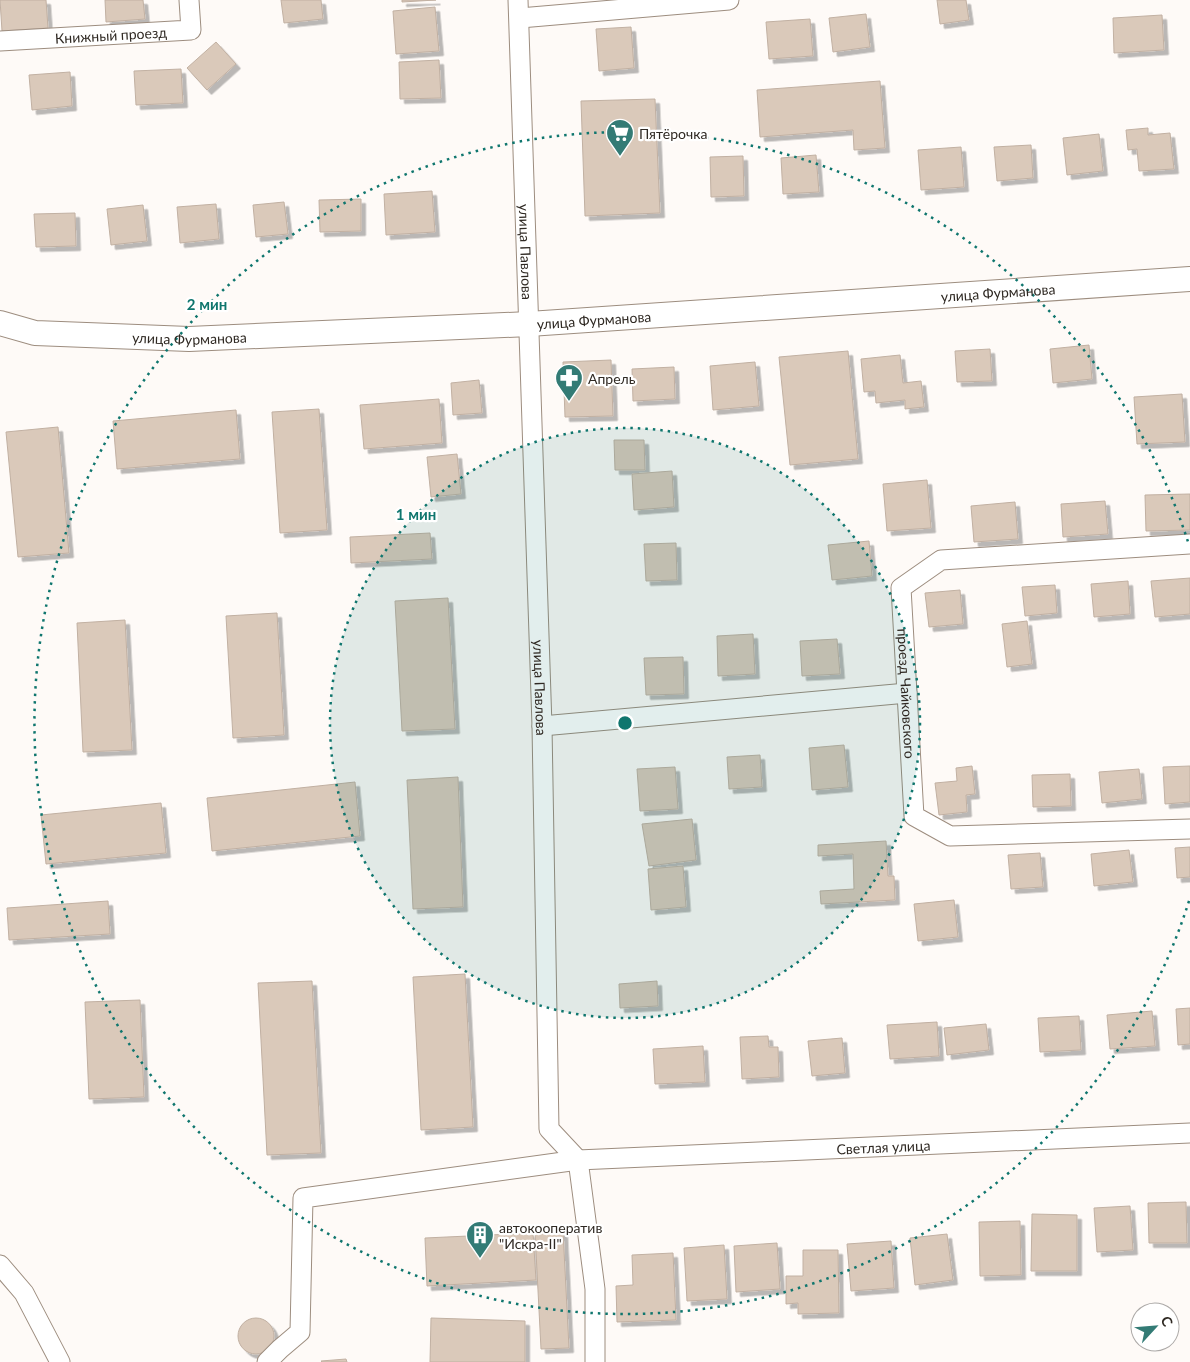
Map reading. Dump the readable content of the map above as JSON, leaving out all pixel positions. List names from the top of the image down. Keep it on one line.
{"streets":{"street":["Книжный проезд","улица Павлова","улица Фурманова","проезд Чайковского","Светлая улица"]},"crossings":[["улица Павлова","улица Фурманова"],["улица Павлова","Светлая улица"]],"places":{"supermarket":["Пятёрочка"],"pharmacy":["Апрель"],"building":["автокооператив \"Искра-II\""]},"north":"top right","rings":["2 мин","1 мин"]}
